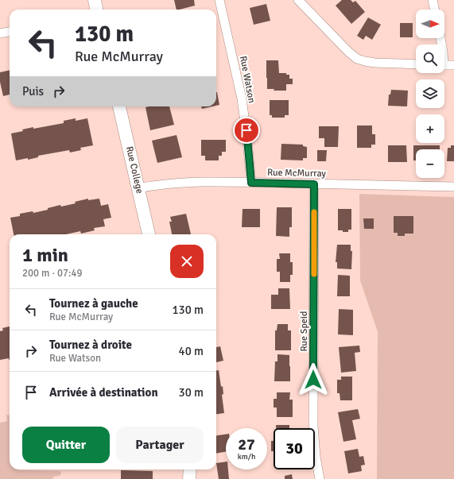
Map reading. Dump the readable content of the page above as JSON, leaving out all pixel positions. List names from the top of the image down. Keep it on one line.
{"streets":{"street":["Rue Watson","Rue College","Rue McMurray","Rue Speid"]},"crossings":[["Rue Watson","Rue McMurray"],["Rue College","Rue McMurray"],["Rue McMurray","Rue Speid"]],"north":"right","page":{"map_buttons":["+","−"],"turn":["130 m","Rue McMurray"],"then":"Puis","heading":["1 min","200 m · 07:49"],"list":[{"name":"Tournez à gauche","note":"Rue McMurray","value":"130 m"},{"name":"Tournez à droite","note":"Rue Watson","value":"40 m"},{"name":"Arrivée à destination","value":"30 m"}],"buttons":["Quitter","Partager"],"speed":"27 km/h","limit":"30"}}
